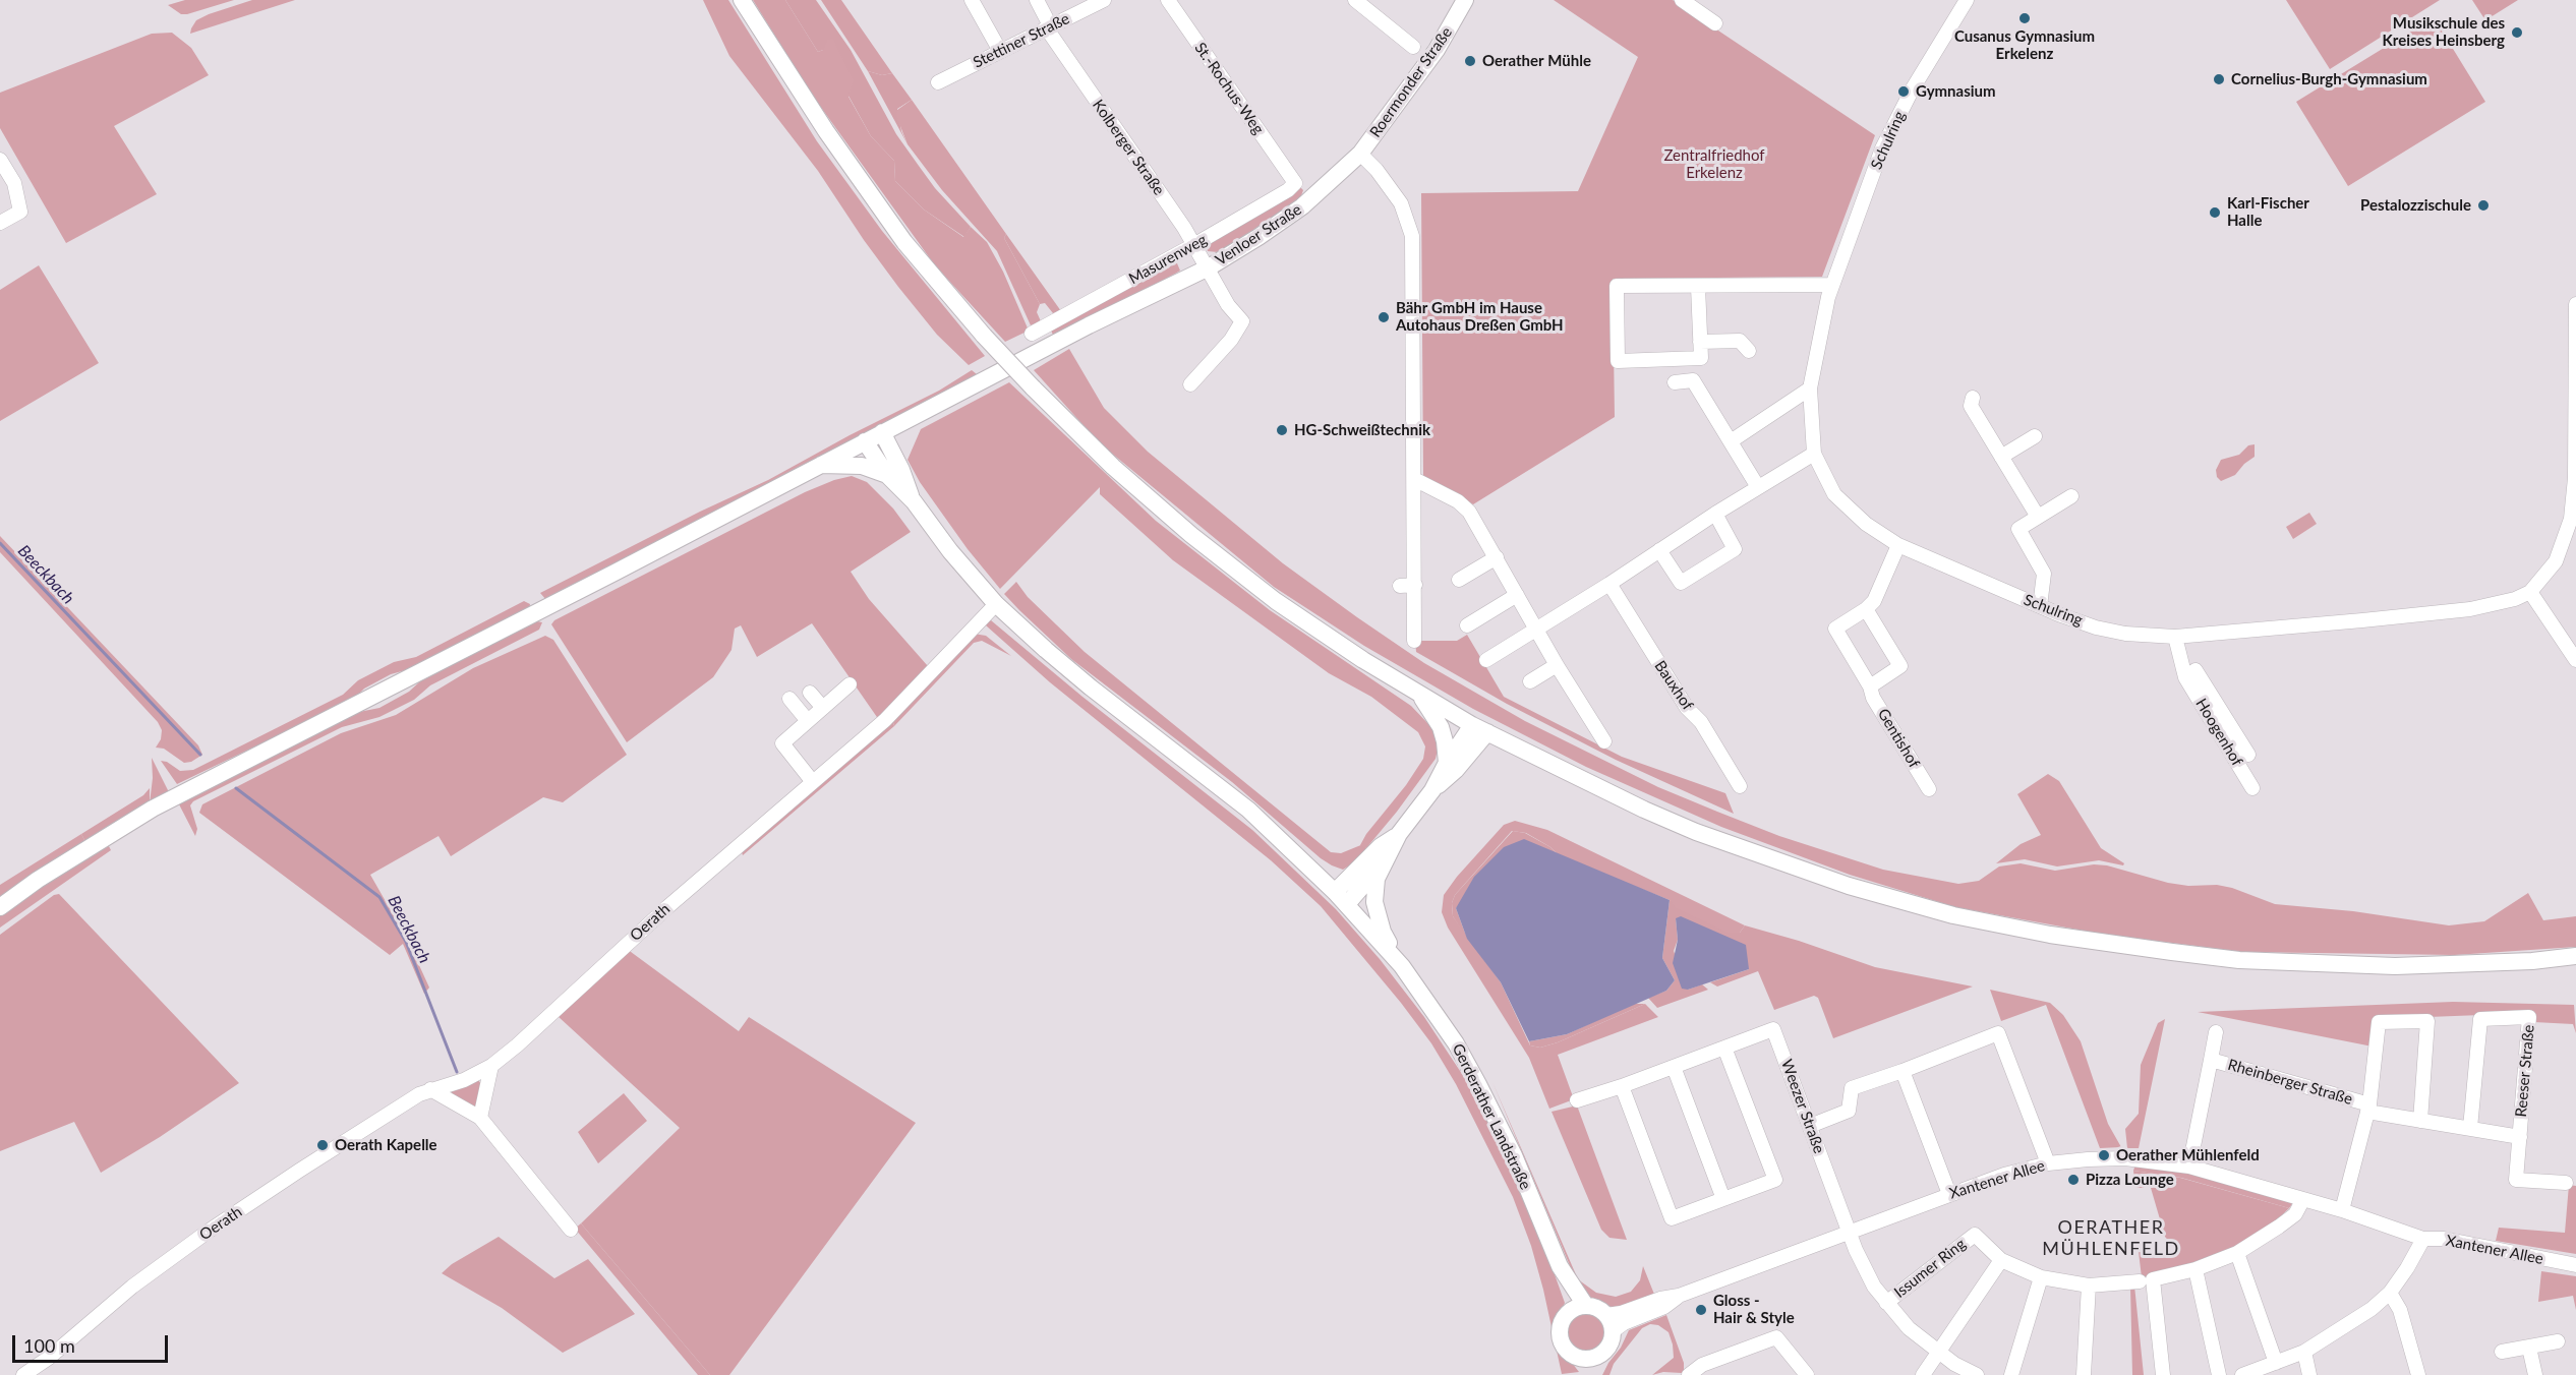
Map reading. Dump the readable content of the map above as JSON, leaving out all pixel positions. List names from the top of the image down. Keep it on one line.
{"streets":{"main road":["Roermonder Straße","Venloer Straße","Gerderather Landstraße"],"street":["Stettiner Straße","St.-Rochus-Weg","Schulring","Kolberger Straße","Masurenweg","Bauxhof","Hoogenhof","Gentishof","Oerath","Reeser Straße","Rheinberger Straße","Weezer Straße","Xantener Allee","Issumer Ring"]},"crossings":[["Stettiner Straße","Kolberger Straße"],["Roermonder Straße","Venloer Straße"],["St.-Rochus-Weg","Masurenweg"],["Schulring","Hoogenhof"],["Schulring","Gentishof"],["Kolberger Straße","Venloer Straße"],["Kolberger Straße","Masurenweg"],["Oerath","Gerderather Landstraße"],["Reeser Straße","Rheinberger Straße"],["Rheinberger Straße","Xantener Allee"],["Weezer Straße","Xantener Allee"],["Weezer Straße","Issumer Ring"],["Gerderather Landstraße","Xantener Allee"]],"districts":["OERATHER MÜHLENFELD"],"water":["Beeckbach"],"parks":["Zentralfriedhof Erkelenz"],"places":["Cusanus Gymnasium Erkelenz","Musikschule des Kreises Heinsberg","Oerather Mühle","Cornelius-Burgh-Gymnasium","Gymnasium","Pestalozzischule","Karl-Fischer Halle","Bähr GmbH im Hause Autohaus Dreßen GmbH","HG-Schweißtechnik","Oerath Kapelle","Oerather Mühlenfeld","Pizza Lounge","Gloss - Hair & Style"],"scale_bar":"100 m"}
